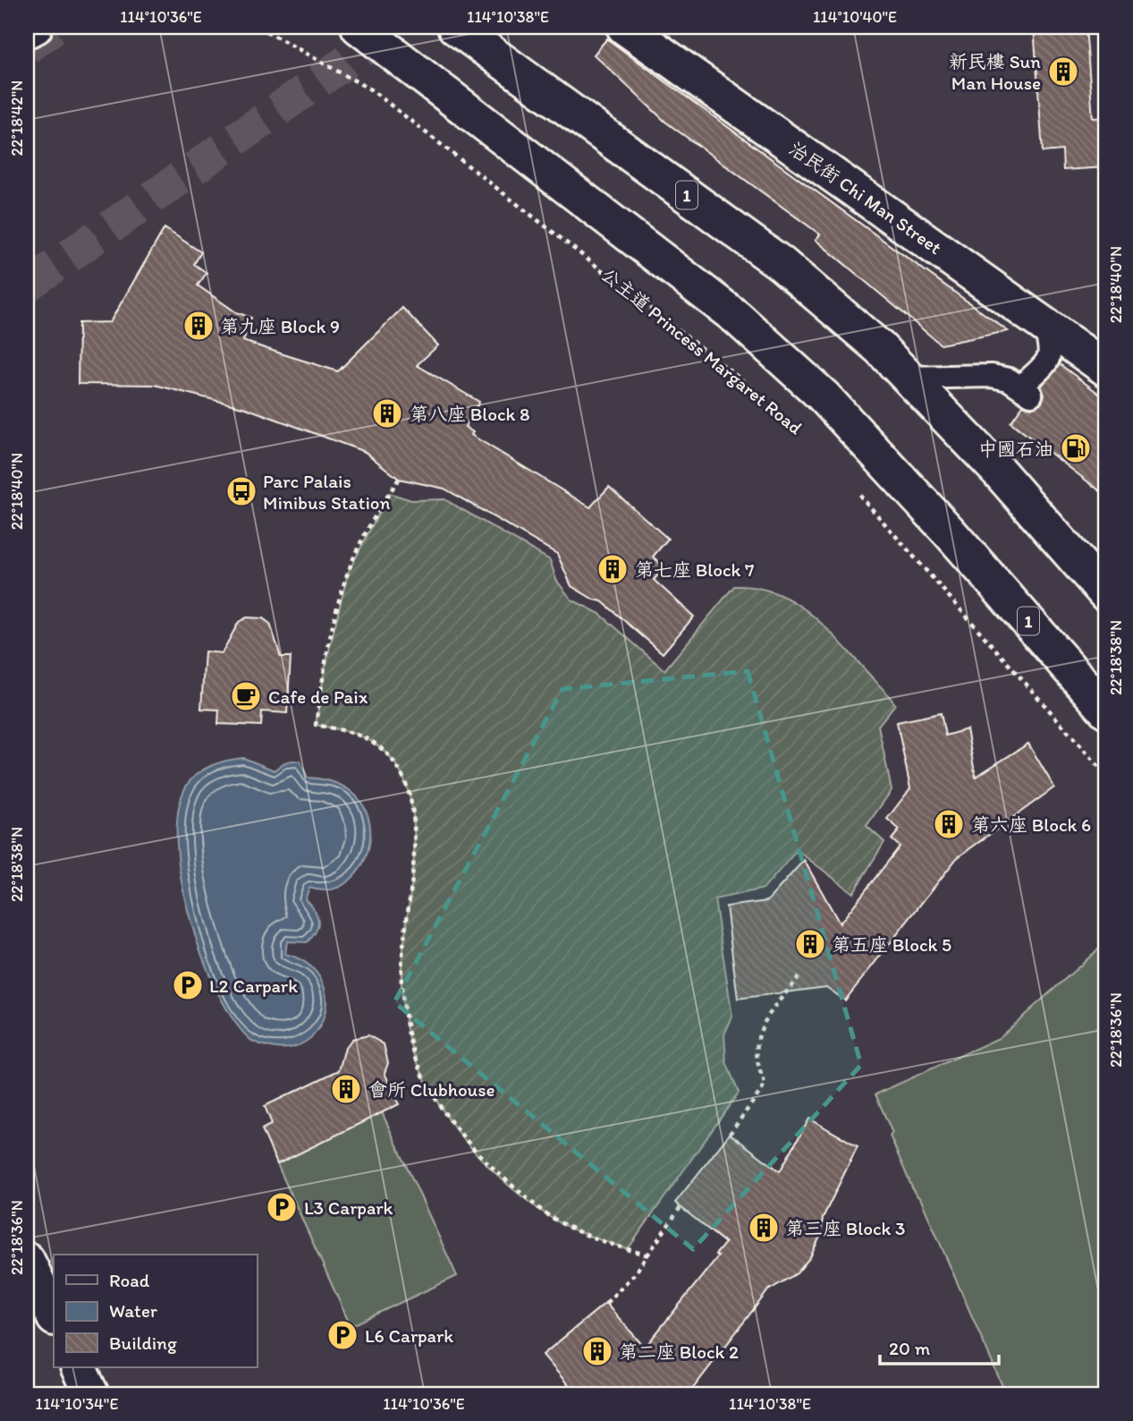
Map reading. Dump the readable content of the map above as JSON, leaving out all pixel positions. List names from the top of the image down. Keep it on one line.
{"streets":{"main road":["1","治民街 Chi Man Street"],"path":["公主道 Princess Margaret Road"]},"places":{"building":["新民樓 Sun Man House","第九座 Block 9","第八座 Block 8","第七座 Block 7","第六座 Block 6","第五座 Block 5","會所 Clubhouse","第三座 Block 3","第二座 Block 2"],"fuel station":["中國石油"],"bus stop":["Parc Palais Minibus Station"],"cafe":["Cafe de Paix"],"parking":["L2 Carpark","L3 Carpark","L6 Carpark"]},"legend":["Road","Water","Building"],"scale_bar":"20 m","coordinates":["114°10'36\"E","114°10'38\"E","114°10'40\"E","22°18'42\"N","22°18'40\"N","22°18'38\"N","22°18'36\"N","114°10'34\"E"]}
